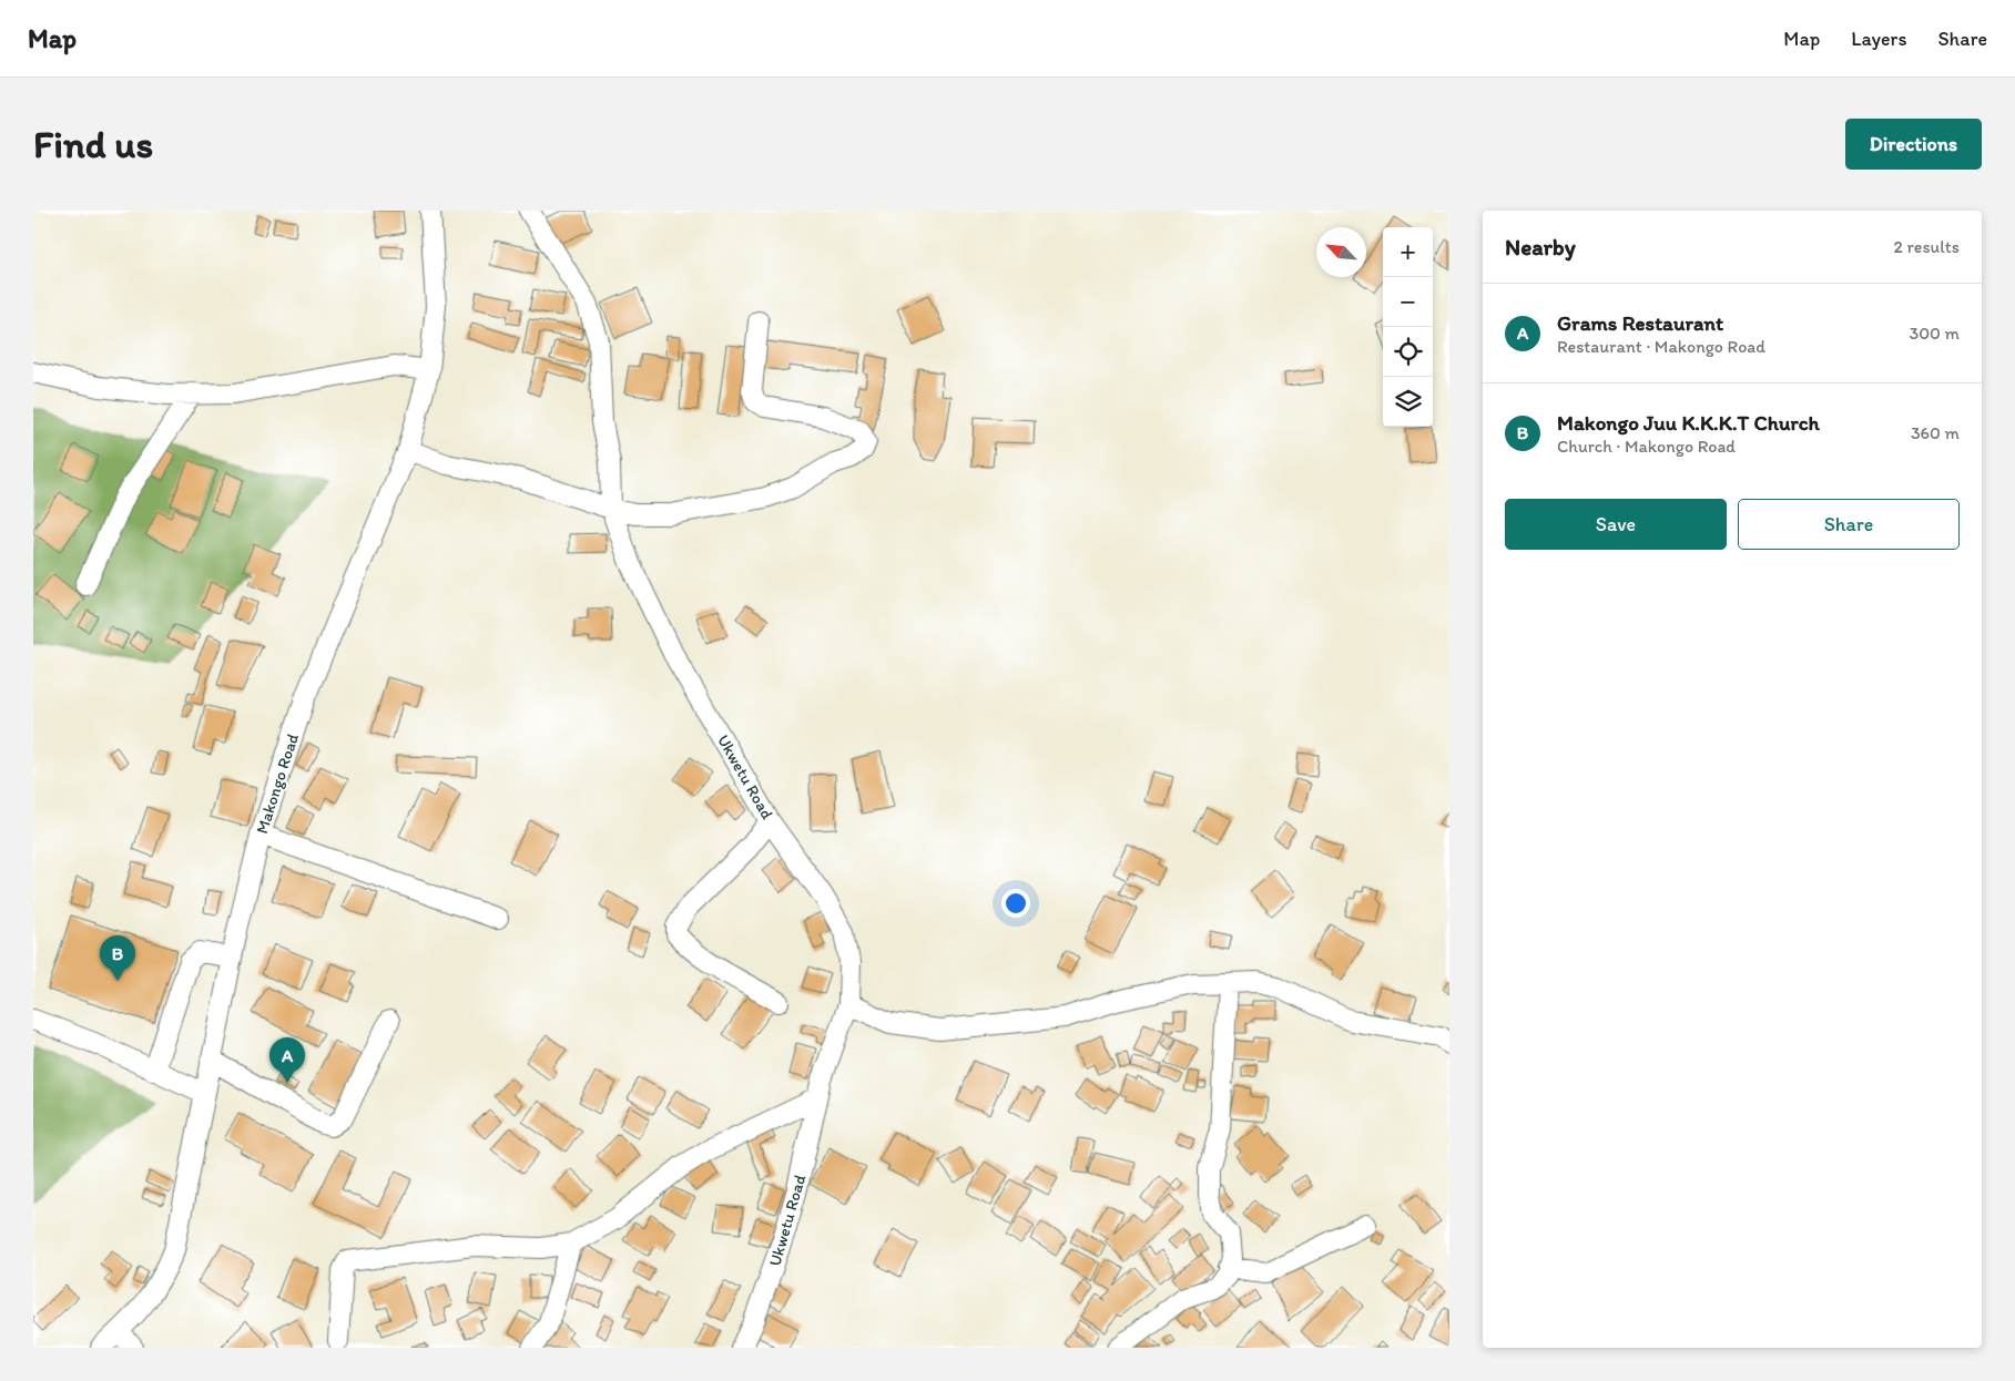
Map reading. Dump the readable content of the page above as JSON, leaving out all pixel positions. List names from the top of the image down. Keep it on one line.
{"streets":{"street":["Ukwetu Road","Makongo Road"]},"north":"top left","page":{"header":"Map","nav":["Map","Layers","Share"],"buttons":["Directions",["Save","Share"]],"title":"Find us","heading":["Nearby","2 results"],"map_buttons":["+","−"],"list":[{"mark":"A","name":"Grams Restaurant","note":"Restaurant · Makongo Road","value":"300 m"},{"mark":"B","name":"Makongo Juu K.K.K.T Church","note":"Church · Makongo Road","value":"360 m"}],"pins":["B","A"]}}
